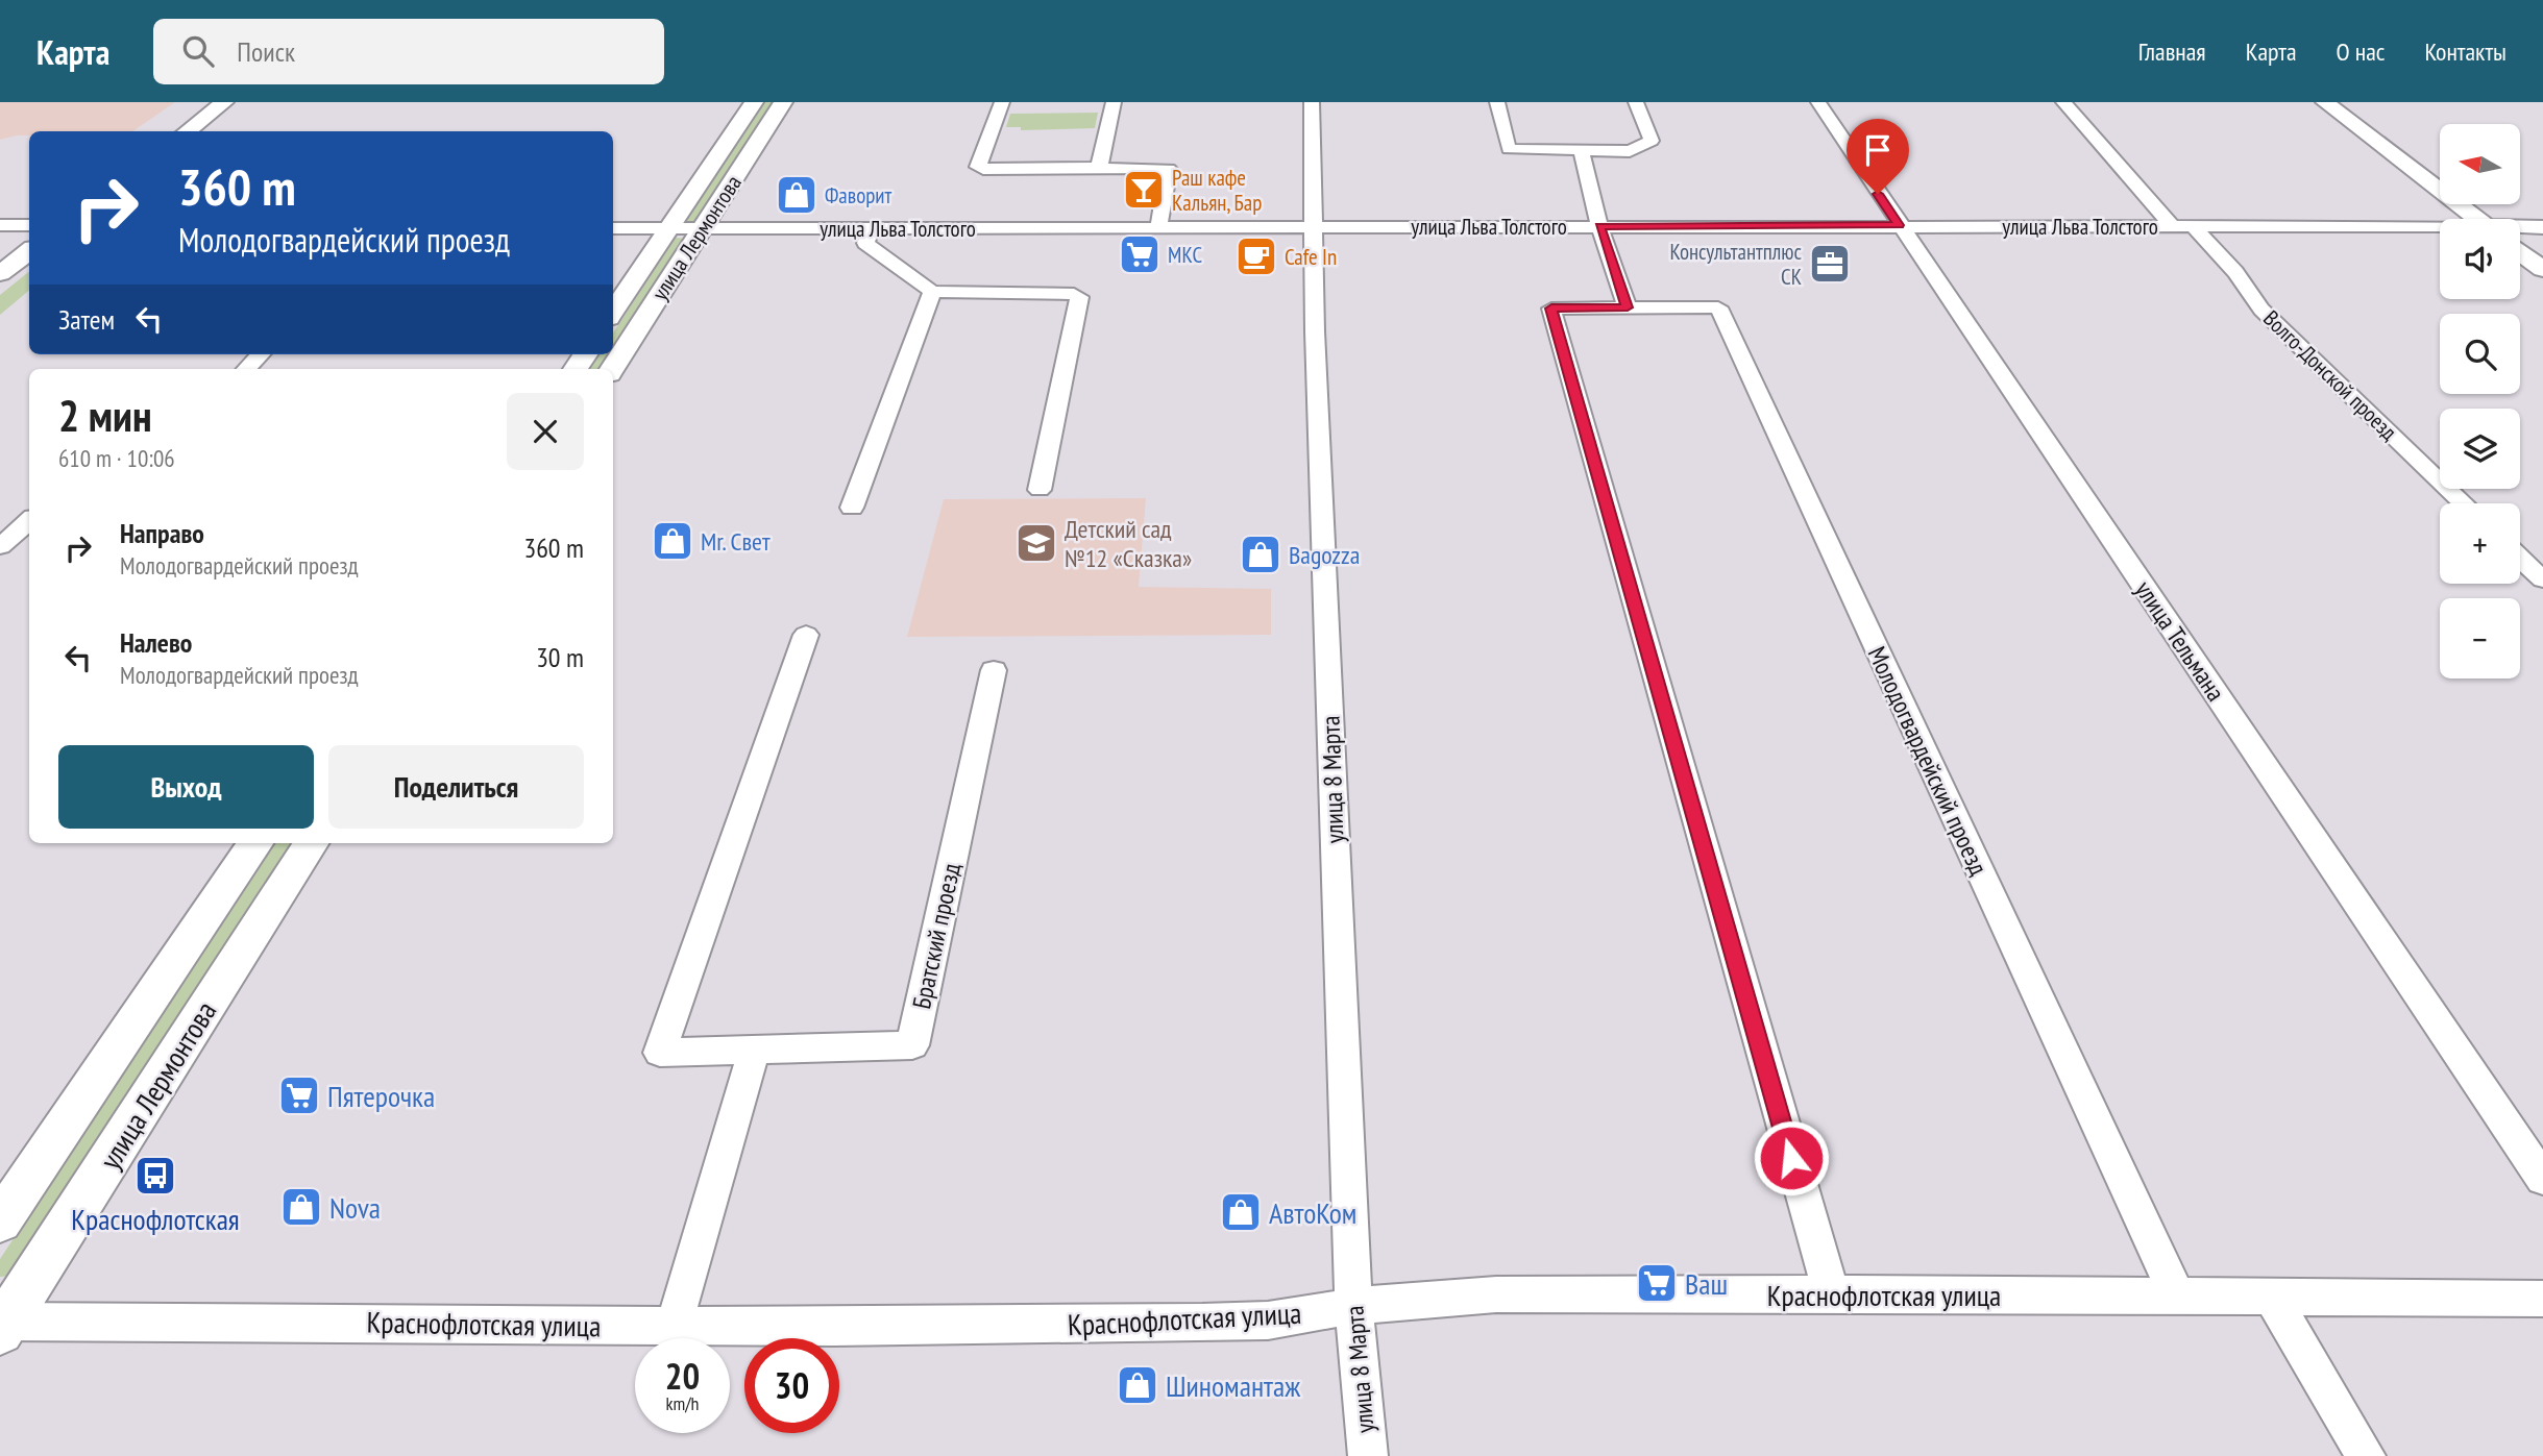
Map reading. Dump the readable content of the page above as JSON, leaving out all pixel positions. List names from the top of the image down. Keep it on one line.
{"streets":{"main road":["улица Льва Толстого","улица Лермонтова"],"street":["Волго-Донской проезд","улица Тельмана","Молодогвардейский проезд","улица 8 Марта","Братский проезд","Краснофлотская улица"]},"crossings":[["улица Льва Толстого","улица Лермонтова"],["улица Льва Толстого","Волго-Донской проезд"],["улица Льва Толстого","улица Тельмана"],["улица Льва Толстого","улица 8 Марта"],["улица Лермонтова","Краснофлотская улица"],["Молодогвардейский проезд","Краснофлотская улица"],["улица 8 Марта","Краснофлотская улица"]],"places":{"bar":["Раш кафе Кальян, Бар"],"shop":["Фаворит","Mr. Свет","Bagozza","Nova","АвтоКом","Шиномантаж"],"supermarket":["МКС","Пятерочка","Ваш"],"cafe":["Cafe In"],"office":["Консультантплюс СК"],"school or university":["Детский сад №12 «Сказка»"],"bus stop":["Краснофлотская"]},"north":"left","page":{"header":"Карта","search":"Поиск","nav":["Главная","Карта","О нас","Контакты"],"map_buttons":["+","−"],"turn":["360 m","Молодогвардейский проезд"],"then":"Затем","heading":["2 мин","610 m · 10:06"],"list":[{"name":"Направо","note":"Молодогвардейский проезд","value":"360 m"},{"name":"Налево","note":"Молодогвардейский проезд","value":"30 m"}],"buttons":["Выход","Поделиться"],"speed":"20 km/h","limit":"30"}}
